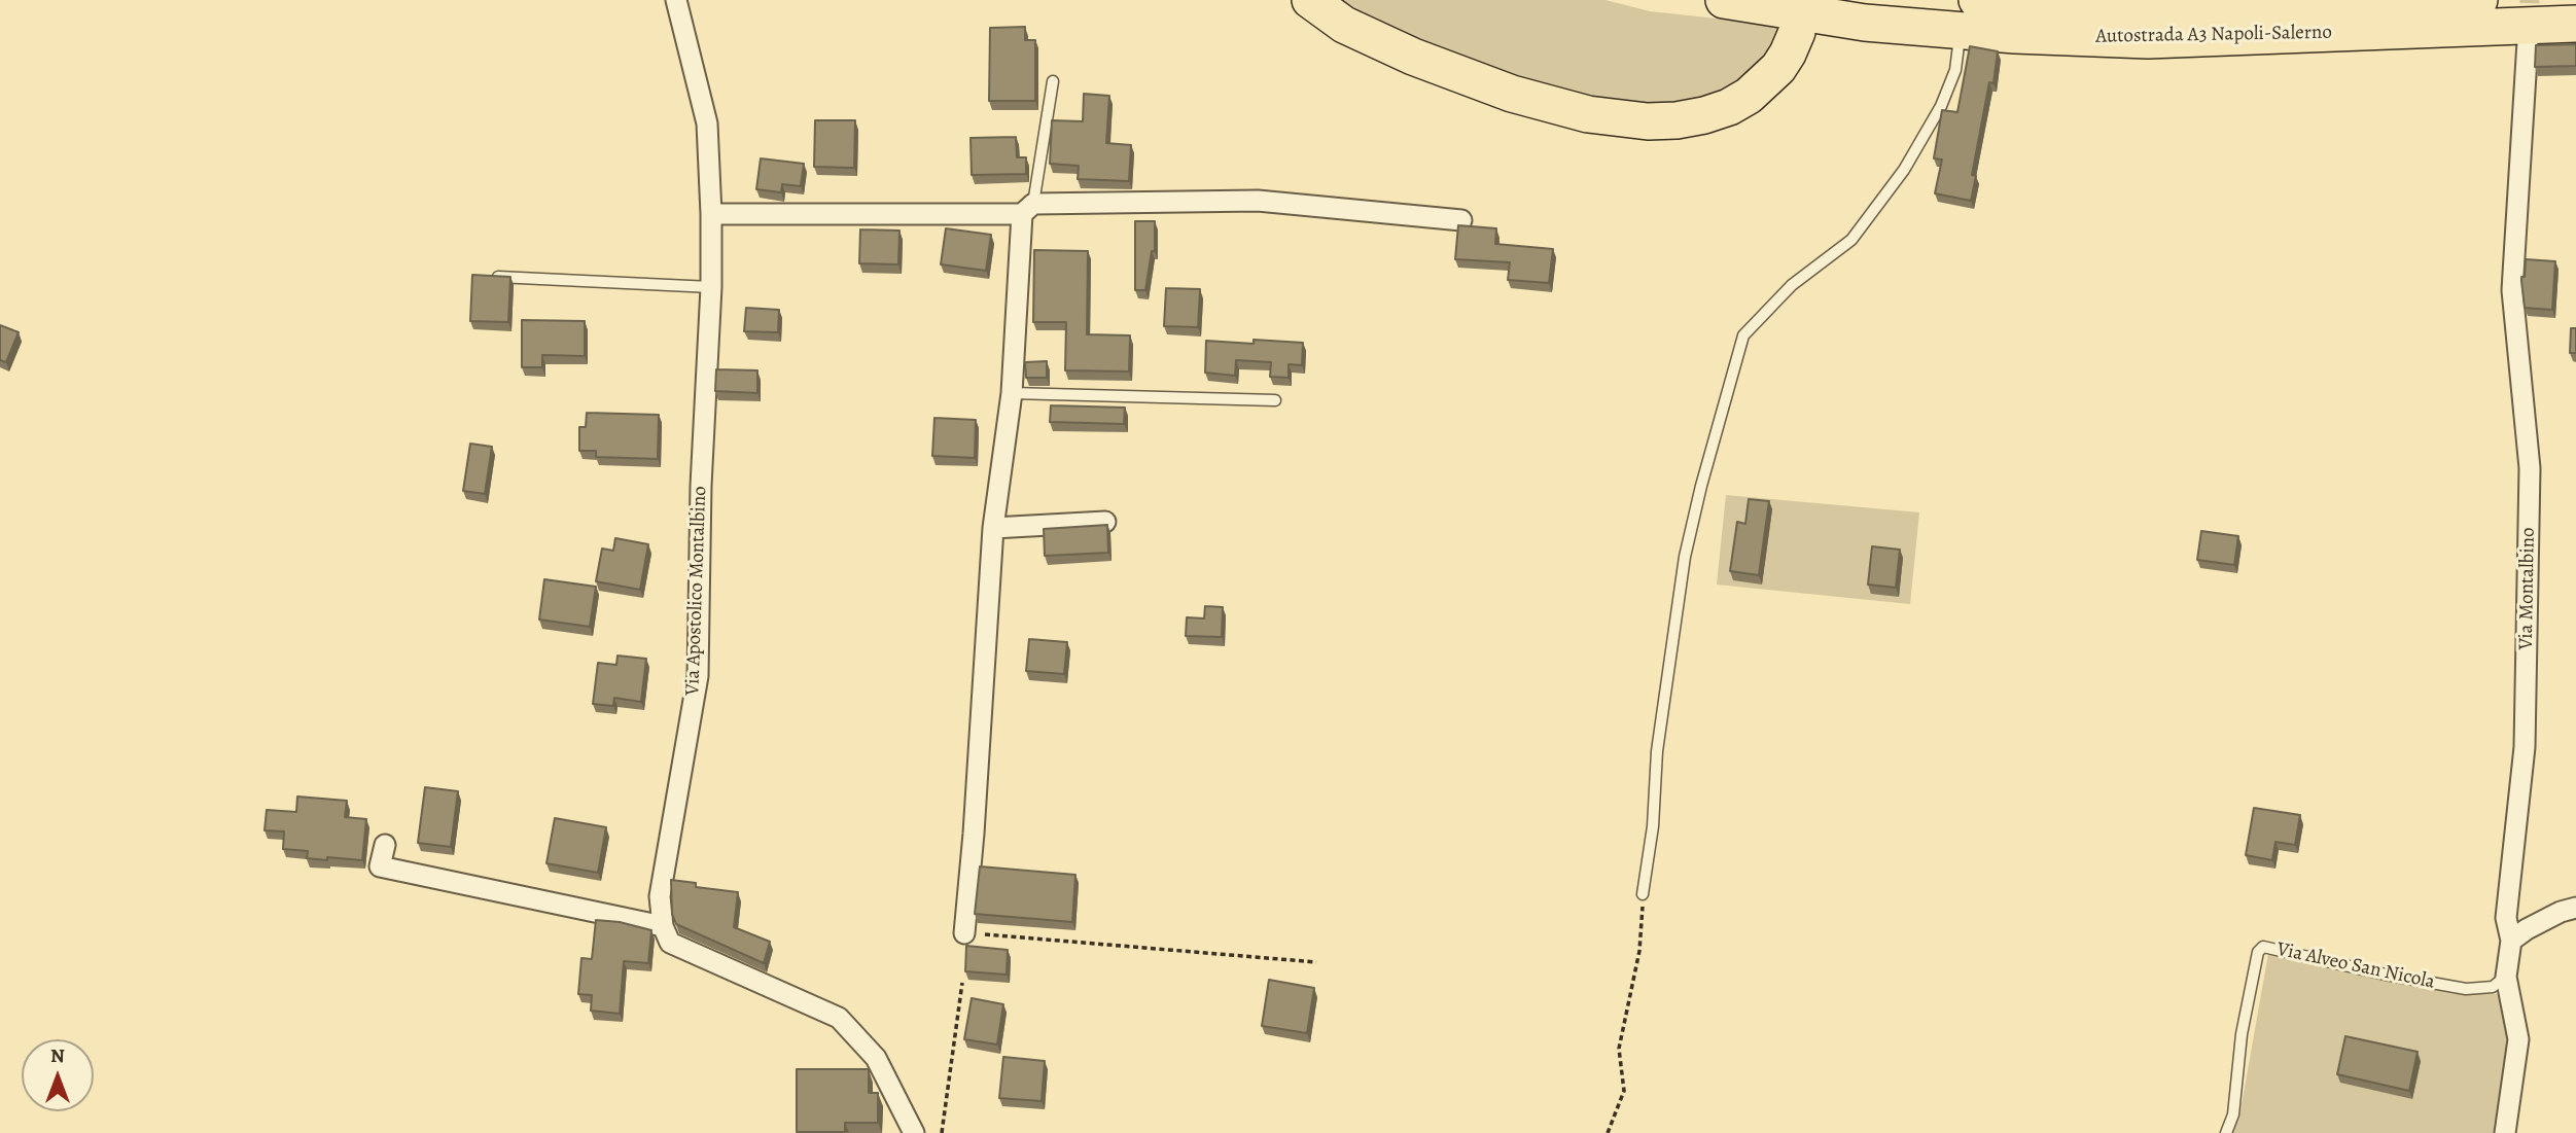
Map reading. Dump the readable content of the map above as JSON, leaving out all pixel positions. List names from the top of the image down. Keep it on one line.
{"streets":{"highway":["Autostrada A3 Napoli-Salerno"],"street":["Via Montalbino","Via Apostolico Montalbino"],"lane":["Via Alveo San Nicola"]},"crossings":[["Via Montalbino","Via Alveo San Nicola"]],"north":"top"}
